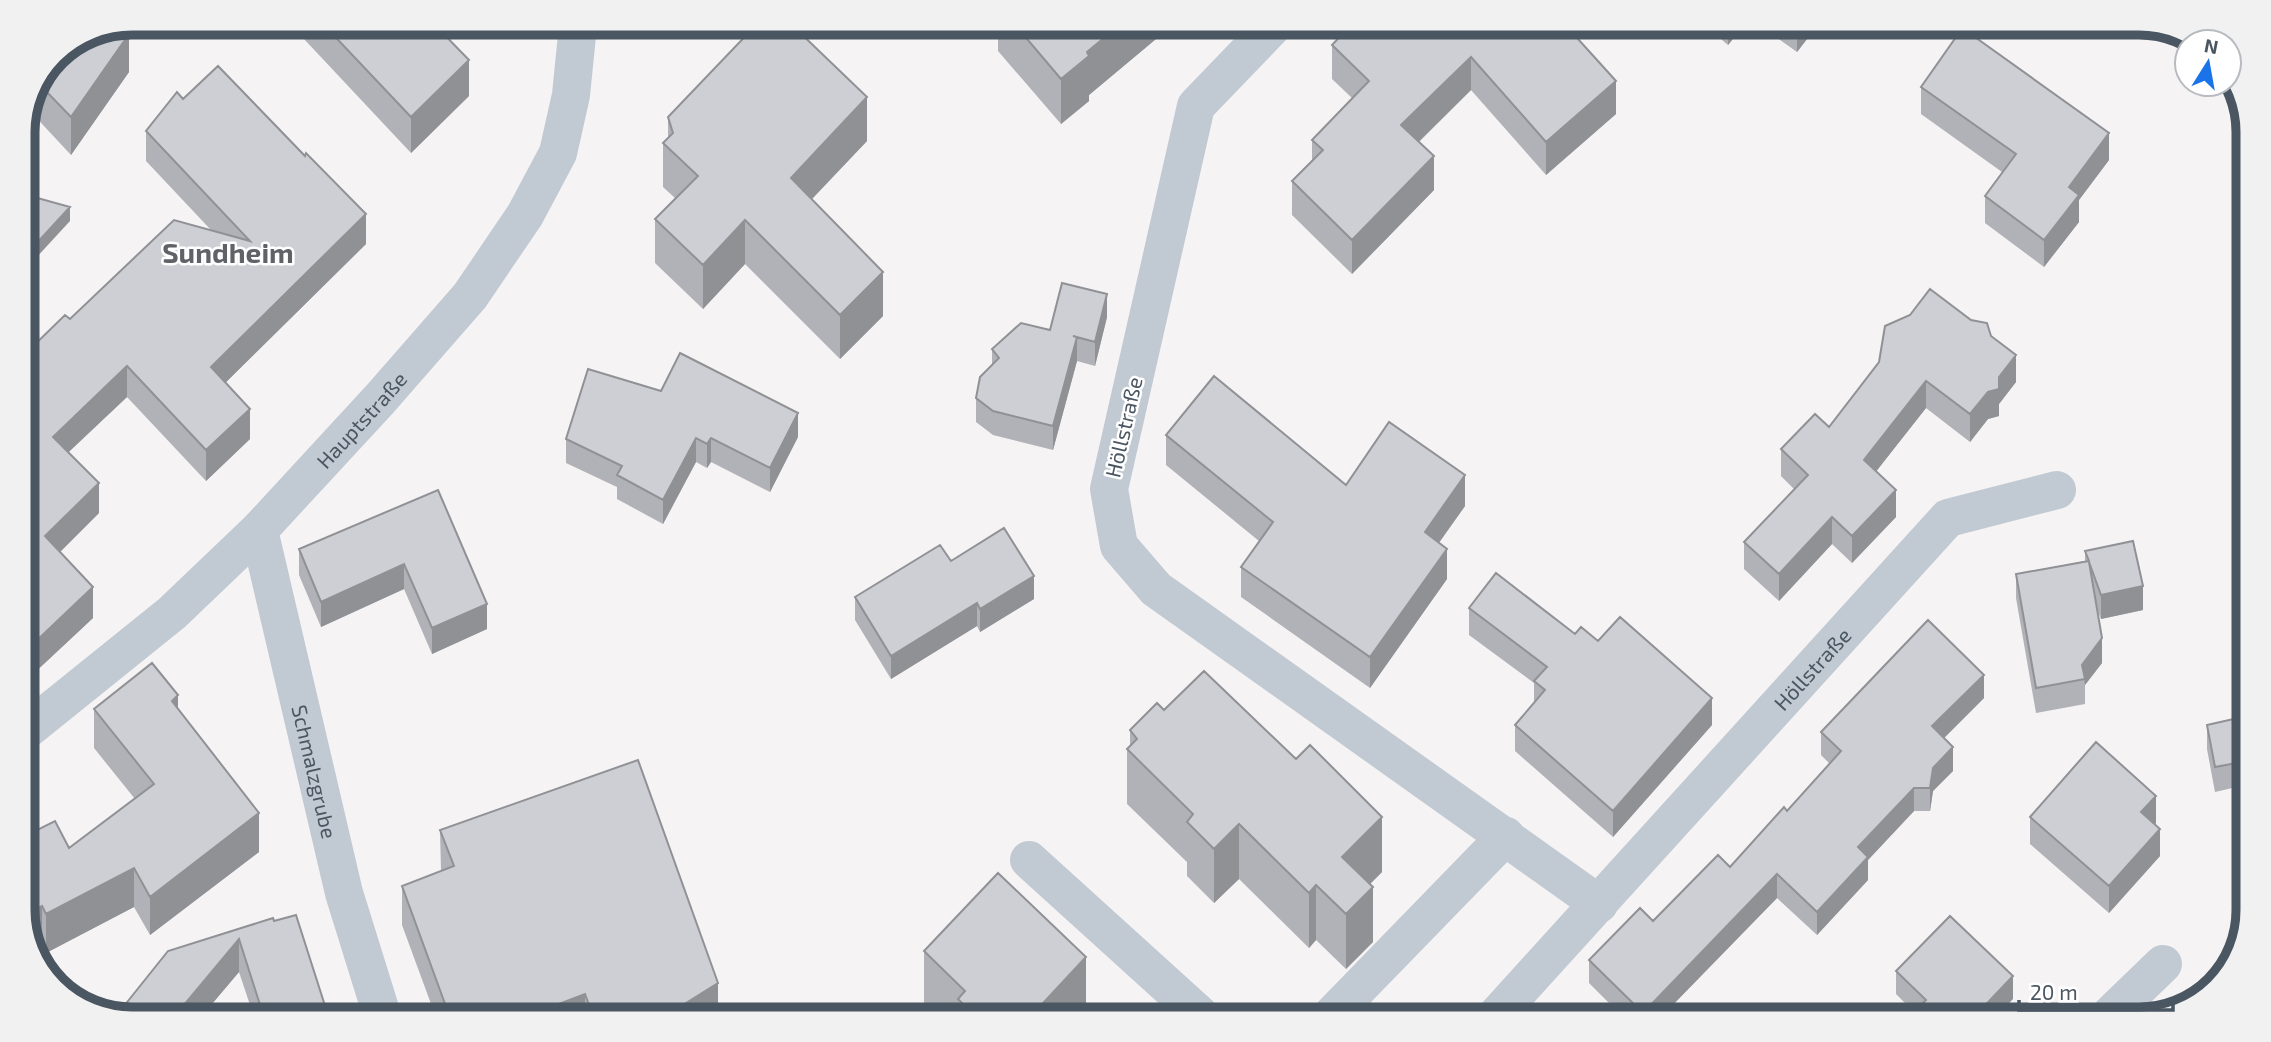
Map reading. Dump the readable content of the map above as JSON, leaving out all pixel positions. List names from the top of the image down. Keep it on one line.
{"streets":{"street":["Hauptstraße","Höllstraße","Schmalzgrube"]},"crossings":[["Hauptstraße","Schmalzgrube"]],"districts":["Sundheim"],"scale_bar":"20 m","north":"top"}
